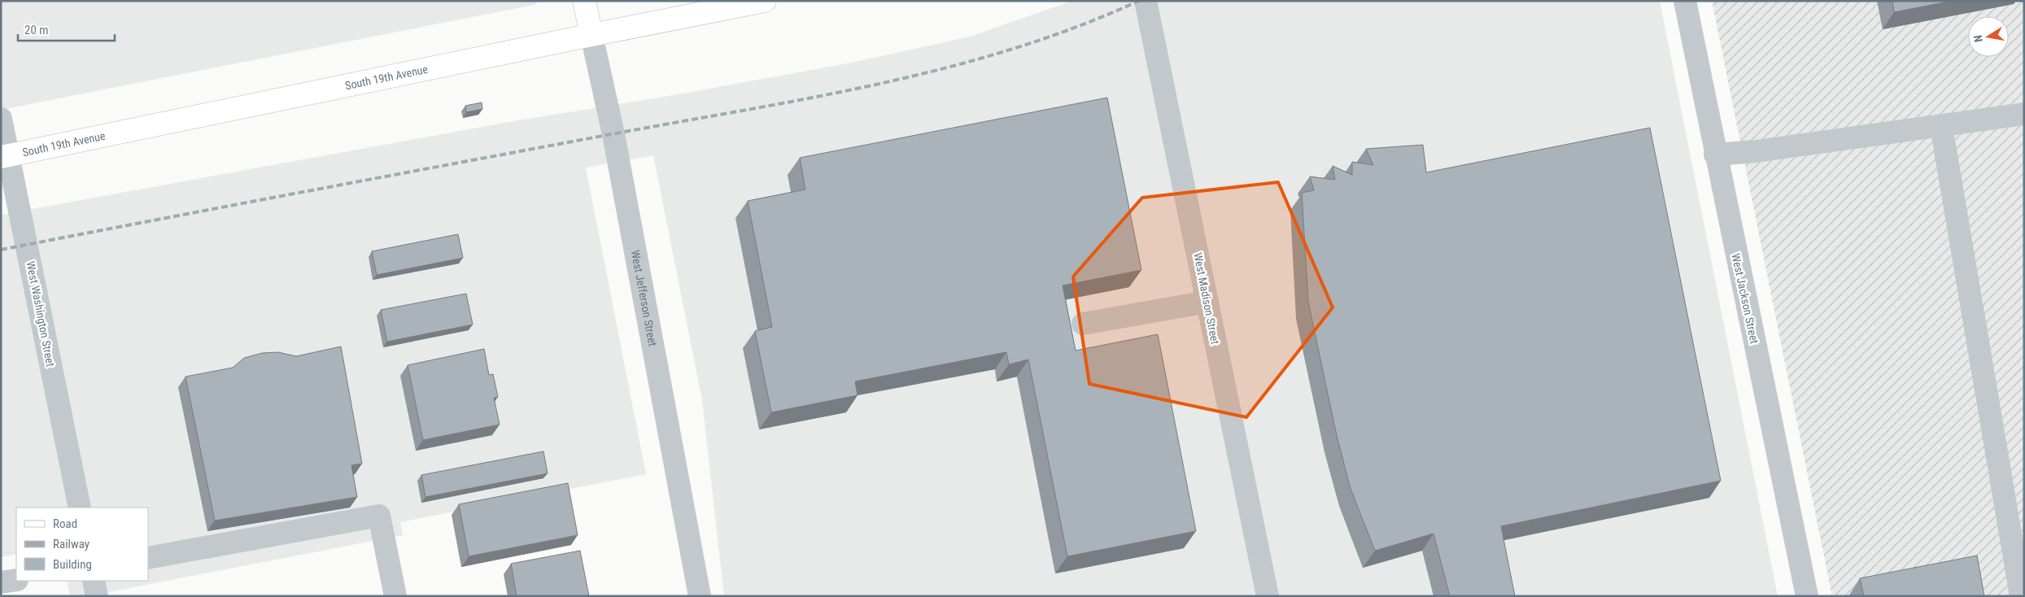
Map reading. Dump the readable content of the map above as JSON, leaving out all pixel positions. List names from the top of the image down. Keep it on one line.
{"streets":{"main road":["South 19th Avenue","West Jefferson Street"],"street":["West Madison Street","West Jackson Street","West Washington Street"]},"crossings":[["South 19th Avenue","West Jefferson Street"],["South 19th Avenue","West Washington Street"]],"legend":["Road","Railway","Building"],"scale_bar":"20 m","north":"left"}
